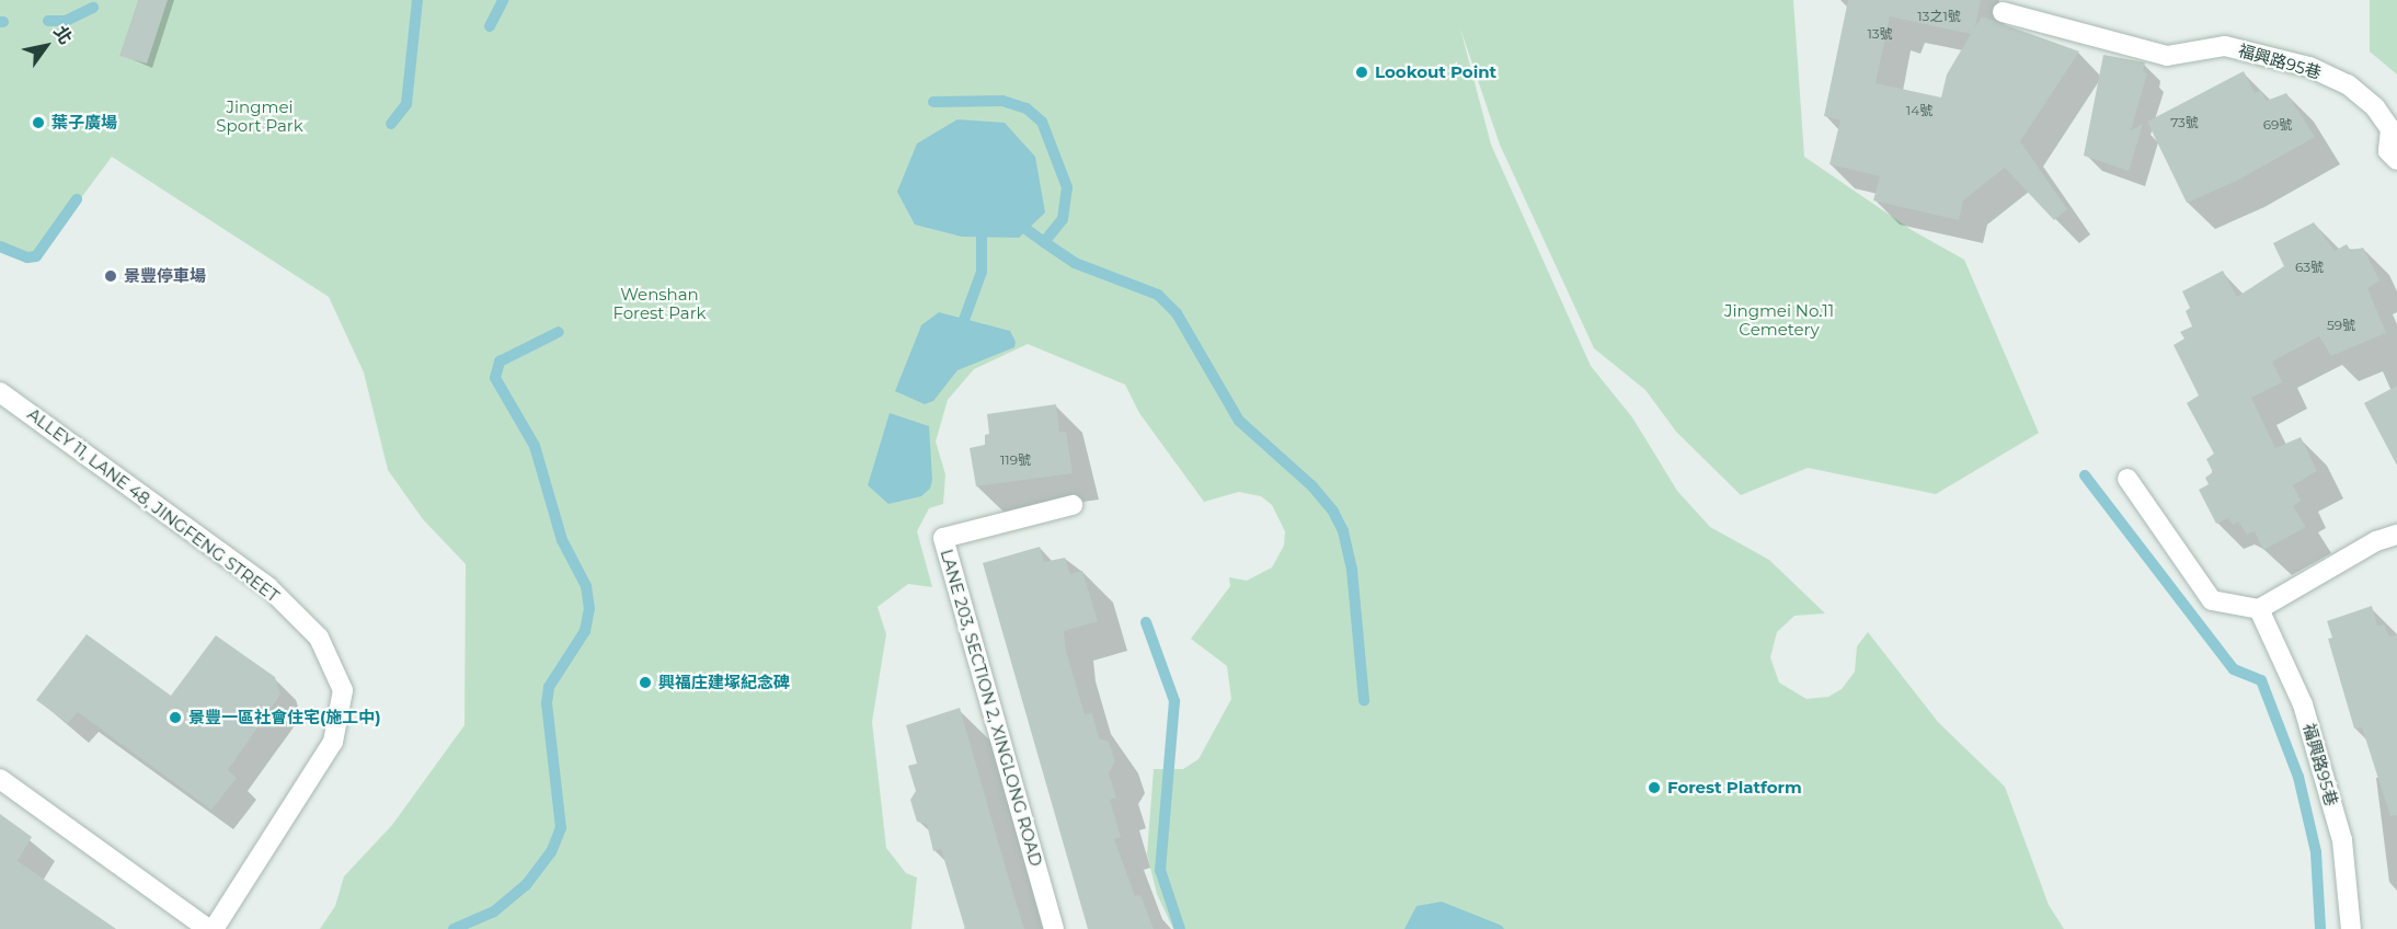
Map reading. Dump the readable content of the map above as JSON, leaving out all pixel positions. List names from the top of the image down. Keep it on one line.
{"streets":{"street":["福興路95巷","ALLEY 11, LANE 48, JINGFENG STREET","LANE 203, SECTION 2, XINGLONG ROAD"]},"parks":["Jingmei Sport Park","Wenshan Forest Park","Jingmei No.11 Cemetery"],"places":["Lookout Point","葉子廣場","景豐停車場","興福庄建塚紀念碑","景豐一區社會住宅(施工中)","Forest Platform"],"house_numbers":["13之1號","13號","14號","73號","69號","63號","59號","119號"],"north":"top right"}
